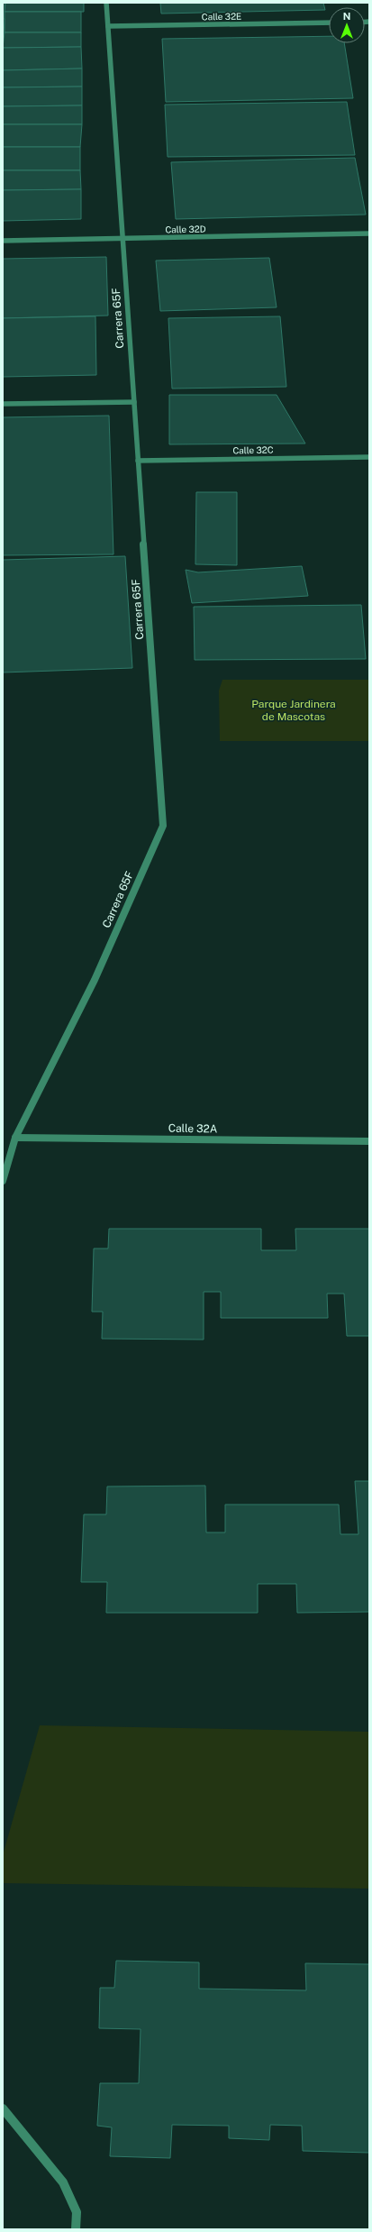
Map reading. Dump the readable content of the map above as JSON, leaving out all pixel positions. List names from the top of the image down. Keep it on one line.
{"streets":{"street":["Calle 32E","Calle 32D","Carrera 65F","Calle 32C","Calle 32A"]},"crossings":[["Calle 32E","Carrera 65F"],["Calle 32D","Carrera 65F"],["Carrera 65F","Calle 32C"],["Carrera 65F","Calle 32A"]],"parks":["Parque Jardinera de Mascotas"],"north":"top"}
